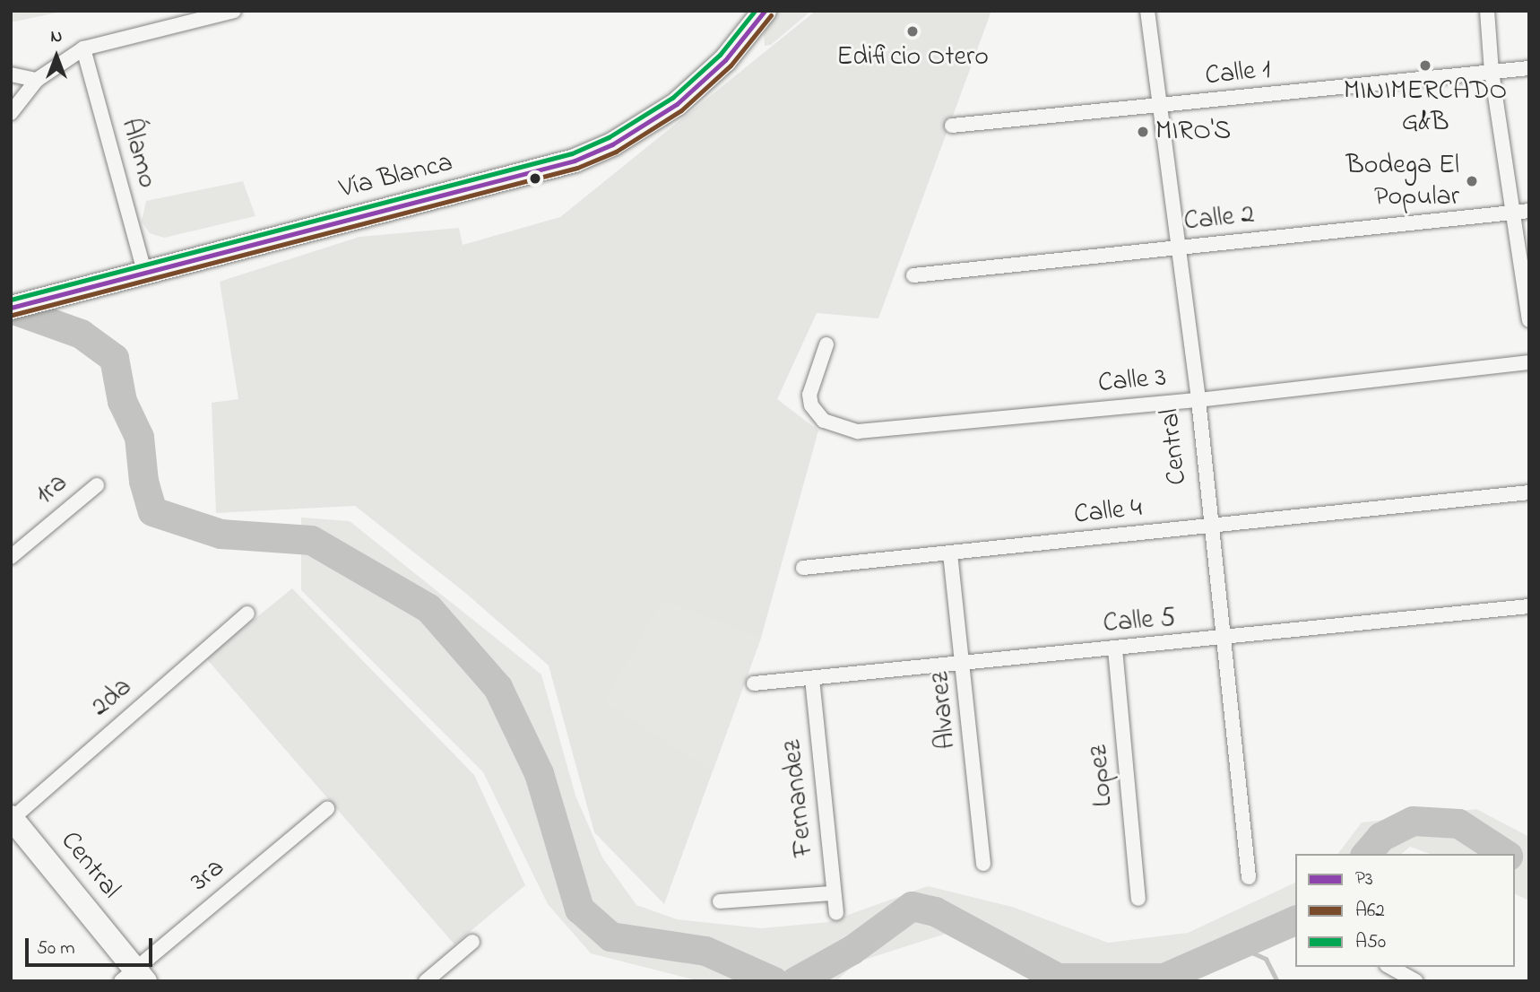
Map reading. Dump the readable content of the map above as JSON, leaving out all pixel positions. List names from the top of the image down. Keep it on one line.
{"streets":{"main road":["Vía Blanca","Central"],"street":["Calle 1","Álamo","Calle 2","Calle 3","1ra","Calle 4","Calle 5","2da","Alvarez","Lopez","Fernandez","3ra"]},"crossings":[["Calle 1","Central"],["Álamo","Vía Blanca"],["Calle 2","Central"],["Calle 3","Central"],["Central","Calle 4"],["Central","Calle 5"],["Central","2da"],["Central","3ra"],["Calle 4","Alvarez"],["Calle 5","Alvarez"],["Calle 5","Lopez"],["Calle 5","Fernandez"]],"places":["Edificio Otero","MINIMERCADO G&B","MIRO'S","Bodega El Popular"],"lines":["transit line P3","transit line A50","transit line A62"],"legend":["P3","A62","A50"],"scale_bar":"50 m","north":"top"}
